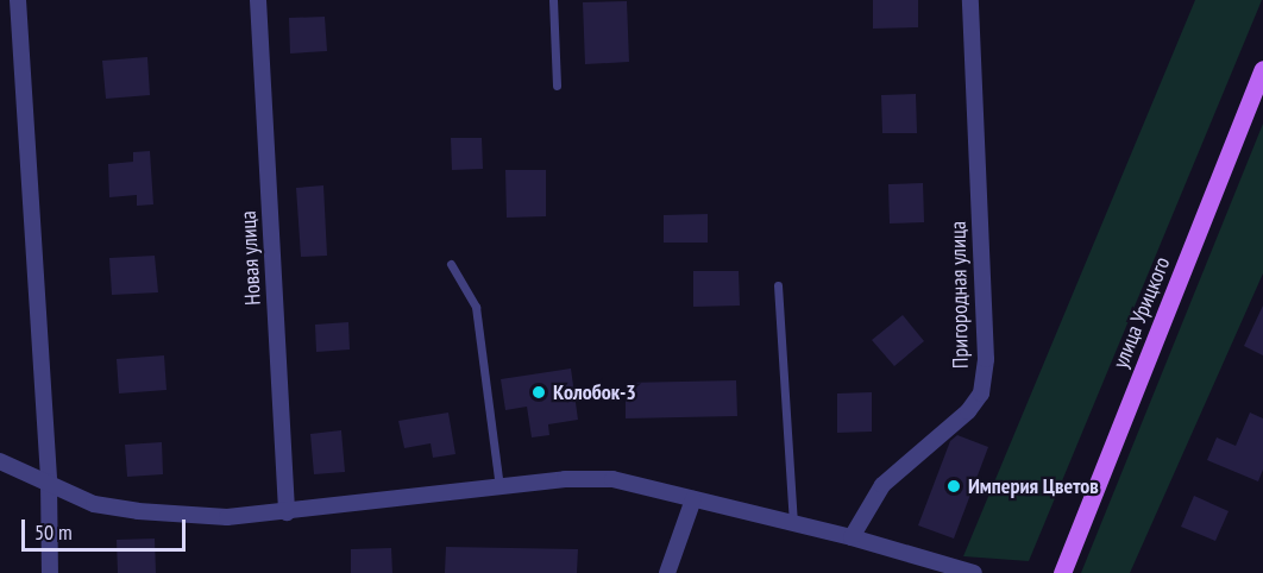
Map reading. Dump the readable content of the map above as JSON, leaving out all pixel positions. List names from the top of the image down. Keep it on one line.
{"streets":{"main road":["улица Урицкого"],"street":["Новая улица","Пригородная улица"]},"places":["Колобок-3","Империя Цветов"],"scale_bar":"50 m"}
